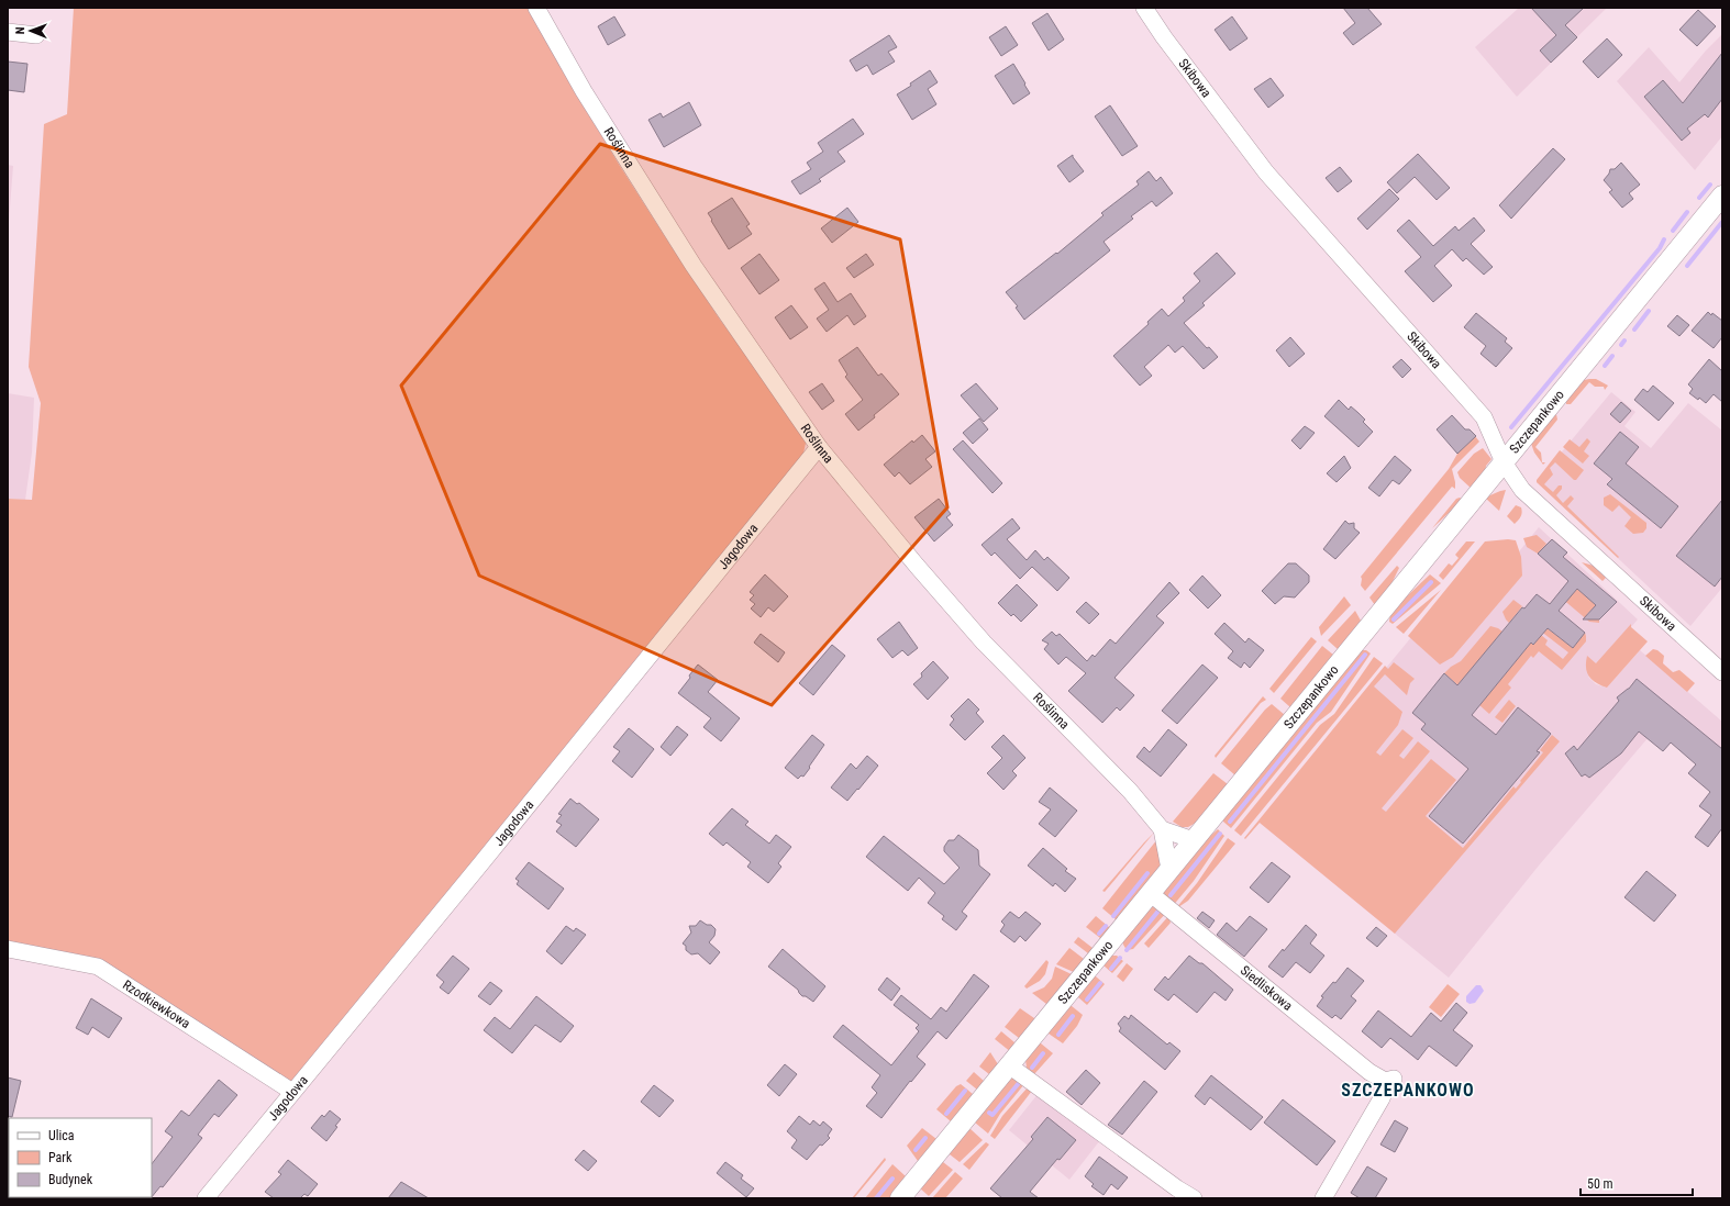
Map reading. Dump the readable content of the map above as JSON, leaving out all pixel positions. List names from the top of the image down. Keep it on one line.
{"streets":{"street":["Skibowa","Roślinna","Szczepankowo","Jagodowa","Siedliskowa","Rzodkiewkowa"]},"crossings":[["Skibowa","Szczepankowo"],["Roślinna","Szczepankowo"],["Roślinna","Jagodowa"],["Szczepankowo","Siedliskowa"],["Jagodowa","Rzodkiewkowa"]],"districts":["SZCZEPANKOWO"],"legend":["Ulica","Park","Budynek"],"scale_bar":"50 m","north":"left"}
